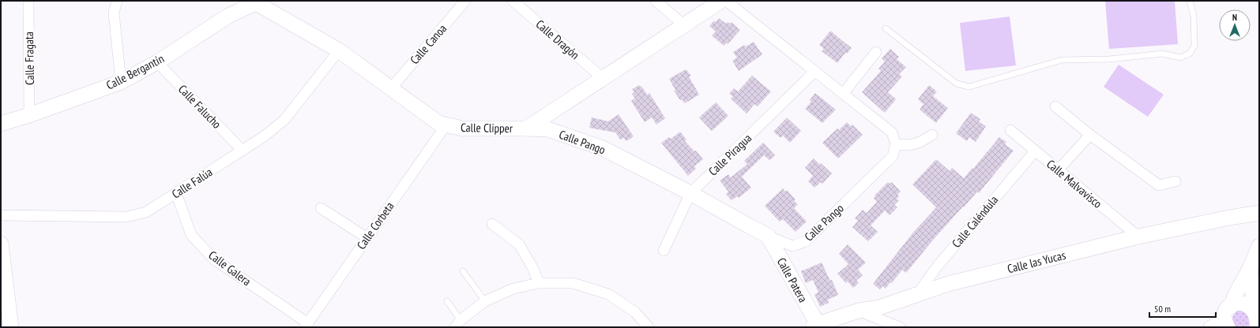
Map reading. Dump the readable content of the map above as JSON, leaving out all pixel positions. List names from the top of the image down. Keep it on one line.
{"streets":{"street":["Calle Dragón","Calle Canoa","Calle Fragata","Calle Bergantín","Calle Falucho","Calle Clipper","Calle Pango","Calle Piragua","Calle Falúa","Calle Malvavisco","Calle Caléndula","Calle Corbeta","Calle las Yucas","Calle Galera","Calle Patera"]},"crossings":[["Calle Dragón","Calle Clipper"],["Calle Canoa","Calle Clipper"],["Calle Fragata","Calle Bergantín"],["Calle Bergantín","Calle Falucho"],["Calle Bergantín","Calle Clipper"],["Calle Falucho","Calle Falúa"],["Calle Clipper","Calle Pango"],["Calle Clipper","Calle Falúa"],["Calle Clipper","Calle Corbeta"],["Calle Pango","Calle Piragua"],["Calle Pango","Calle Patera"],["Calle Falúa","Calle Galera"],["Calle Malvavisco","Calle Caléndula"],["Calle Malvavisco","Calle las Yucas"],["Calle Caléndula","Calle las Yucas"],["Calle Corbeta","Calle Galera"],["Calle las Yucas","Calle Patera"]],"scale_bar":"50 m","north":"top"}
